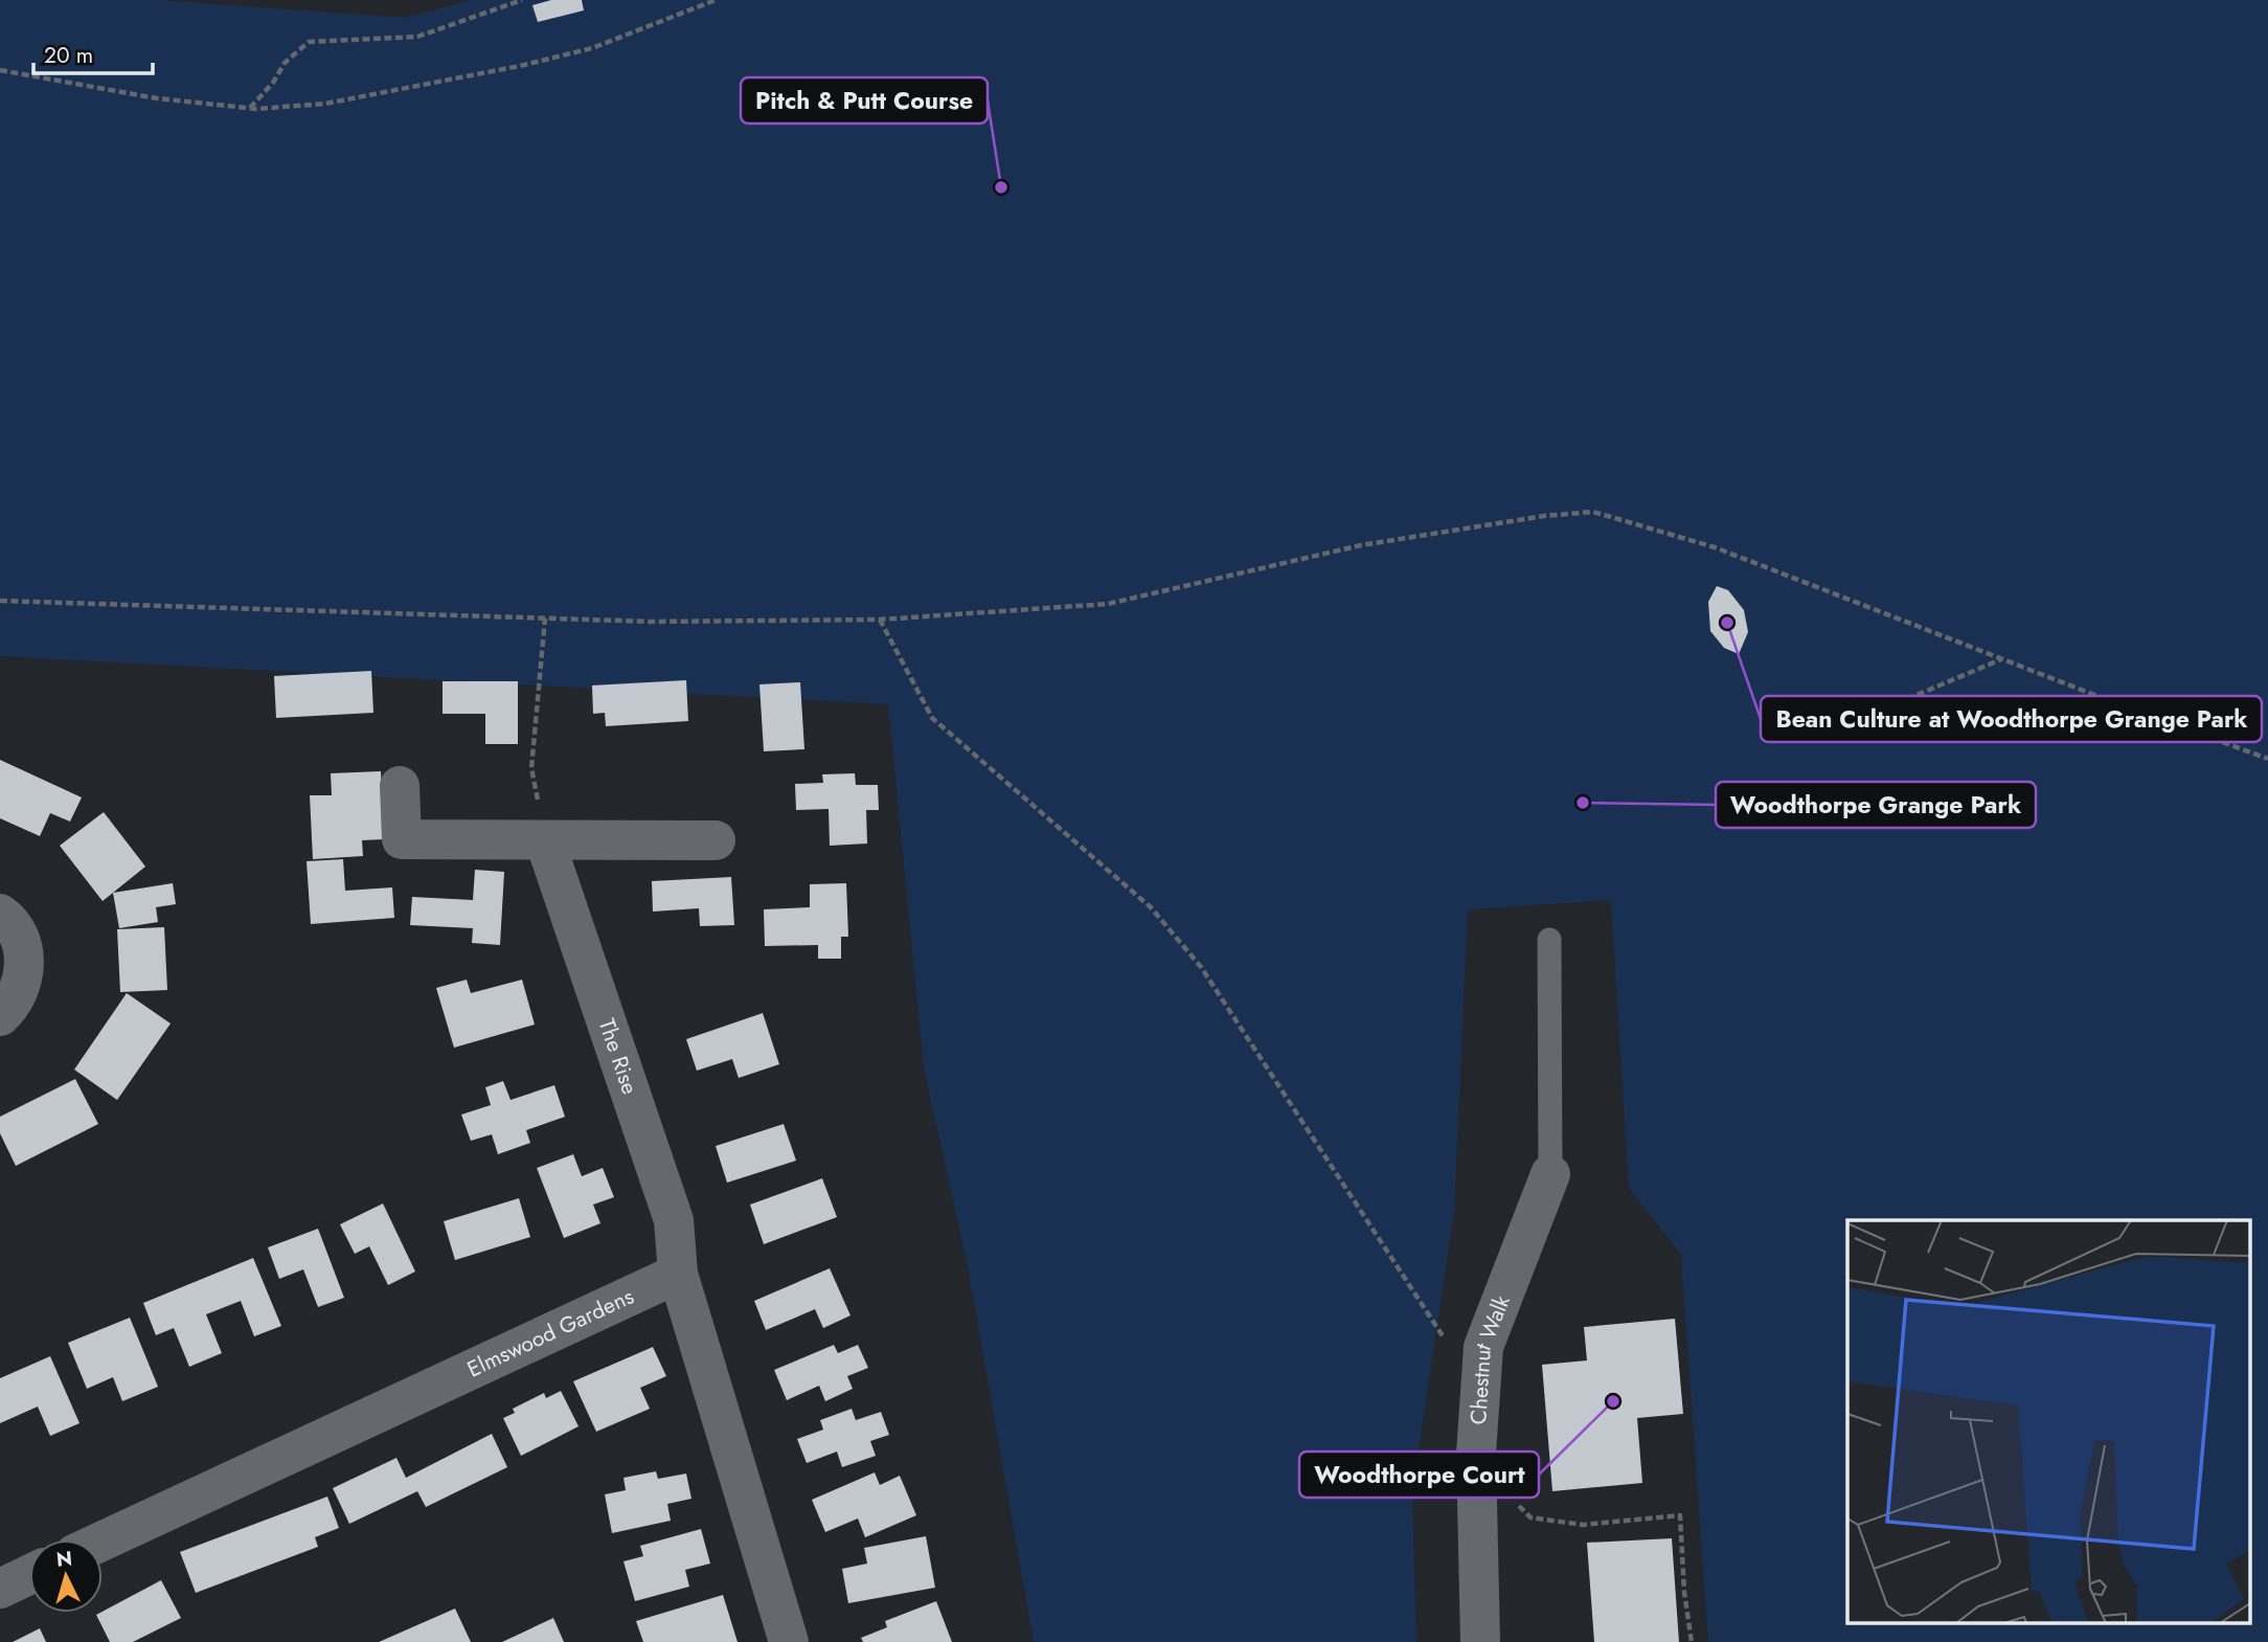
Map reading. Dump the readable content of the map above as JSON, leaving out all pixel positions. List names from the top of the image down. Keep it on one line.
{"streets":{"street":["The Rise","Elmswood Gardens","Chestnut Walk"]},"crossings":[["The Rise","Elmswood Gardens"]],"places":["Pitch & Putt Course","Bean Culture at Woodthorpe Grange Park","Woodthorpe Grange Park","Woodthorpe Court"],"scale_bar":"20 m","north":"top"}
